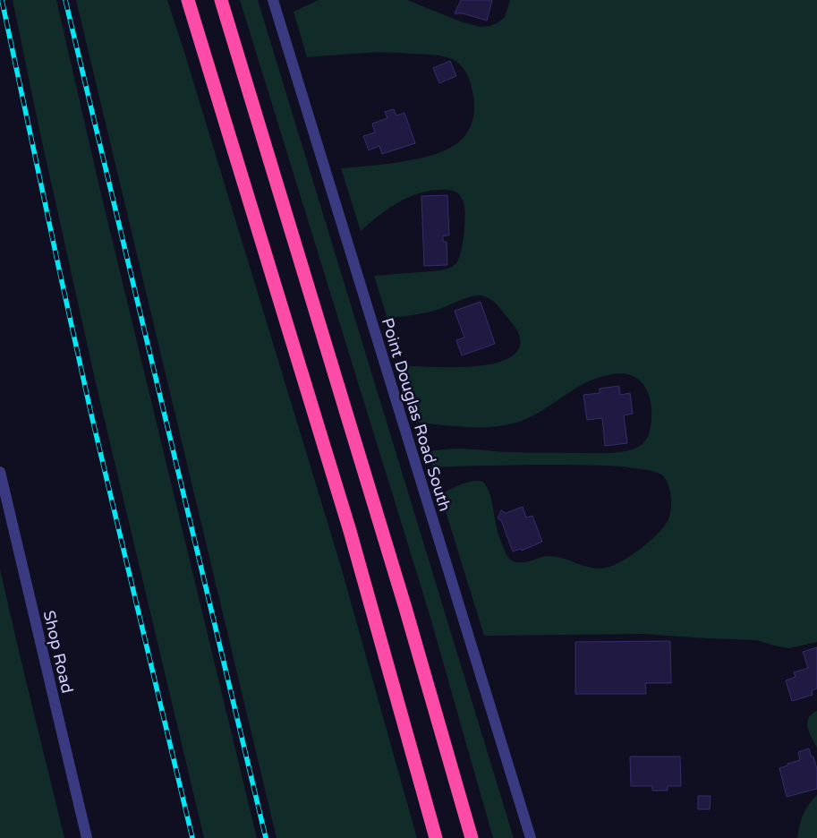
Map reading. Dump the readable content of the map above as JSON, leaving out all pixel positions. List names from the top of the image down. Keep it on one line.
{"streets":{"street":["Point Douglas Road South","Shop Road"]}}
